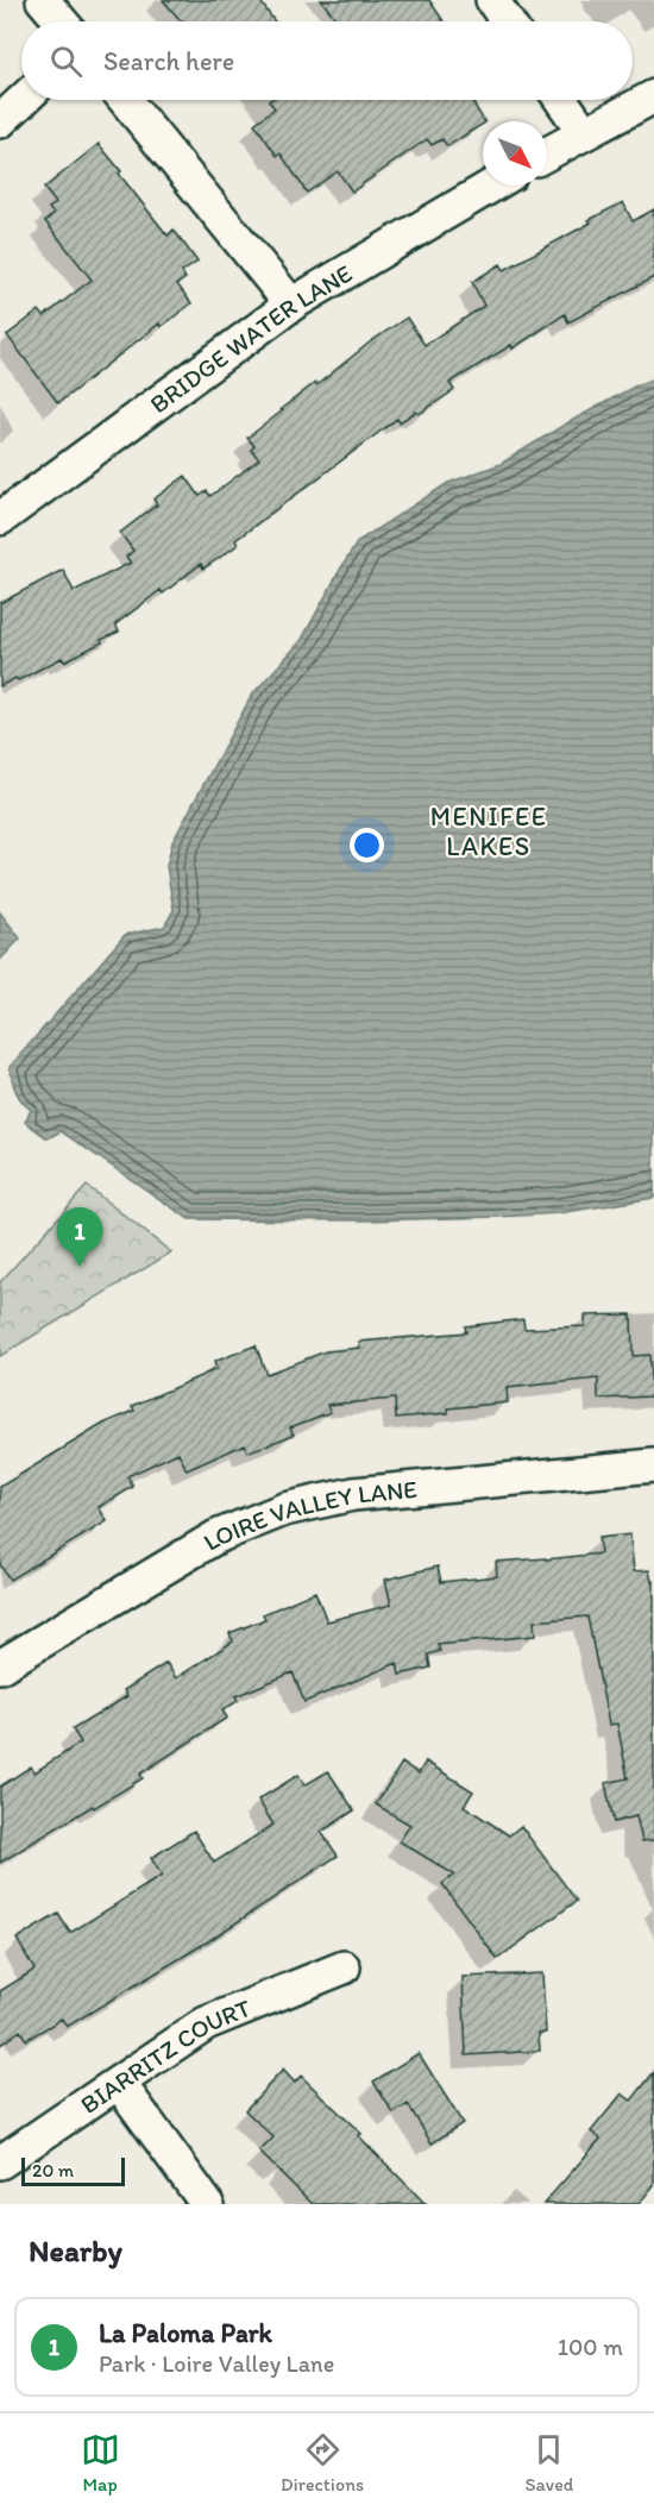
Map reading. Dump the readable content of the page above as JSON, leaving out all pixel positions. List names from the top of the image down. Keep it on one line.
{"streets":{"street":["BRIDGE WATER LANE","LOIRE VALLEY LANE","BIARRITZ COURT"]},"districts":["MENIFEE LAKES"],"scale_bar":"20 m","north":"bottom right","page":{"search":"Search here","pins":"1","scale":"20 m","heading":"Nearby","list":[{"mark":"1","name":"La Paloma Park","note":"Park · Loire Valley Lane","value":"100 m"}],"nav":["Map","Directions","Saved"]}}
